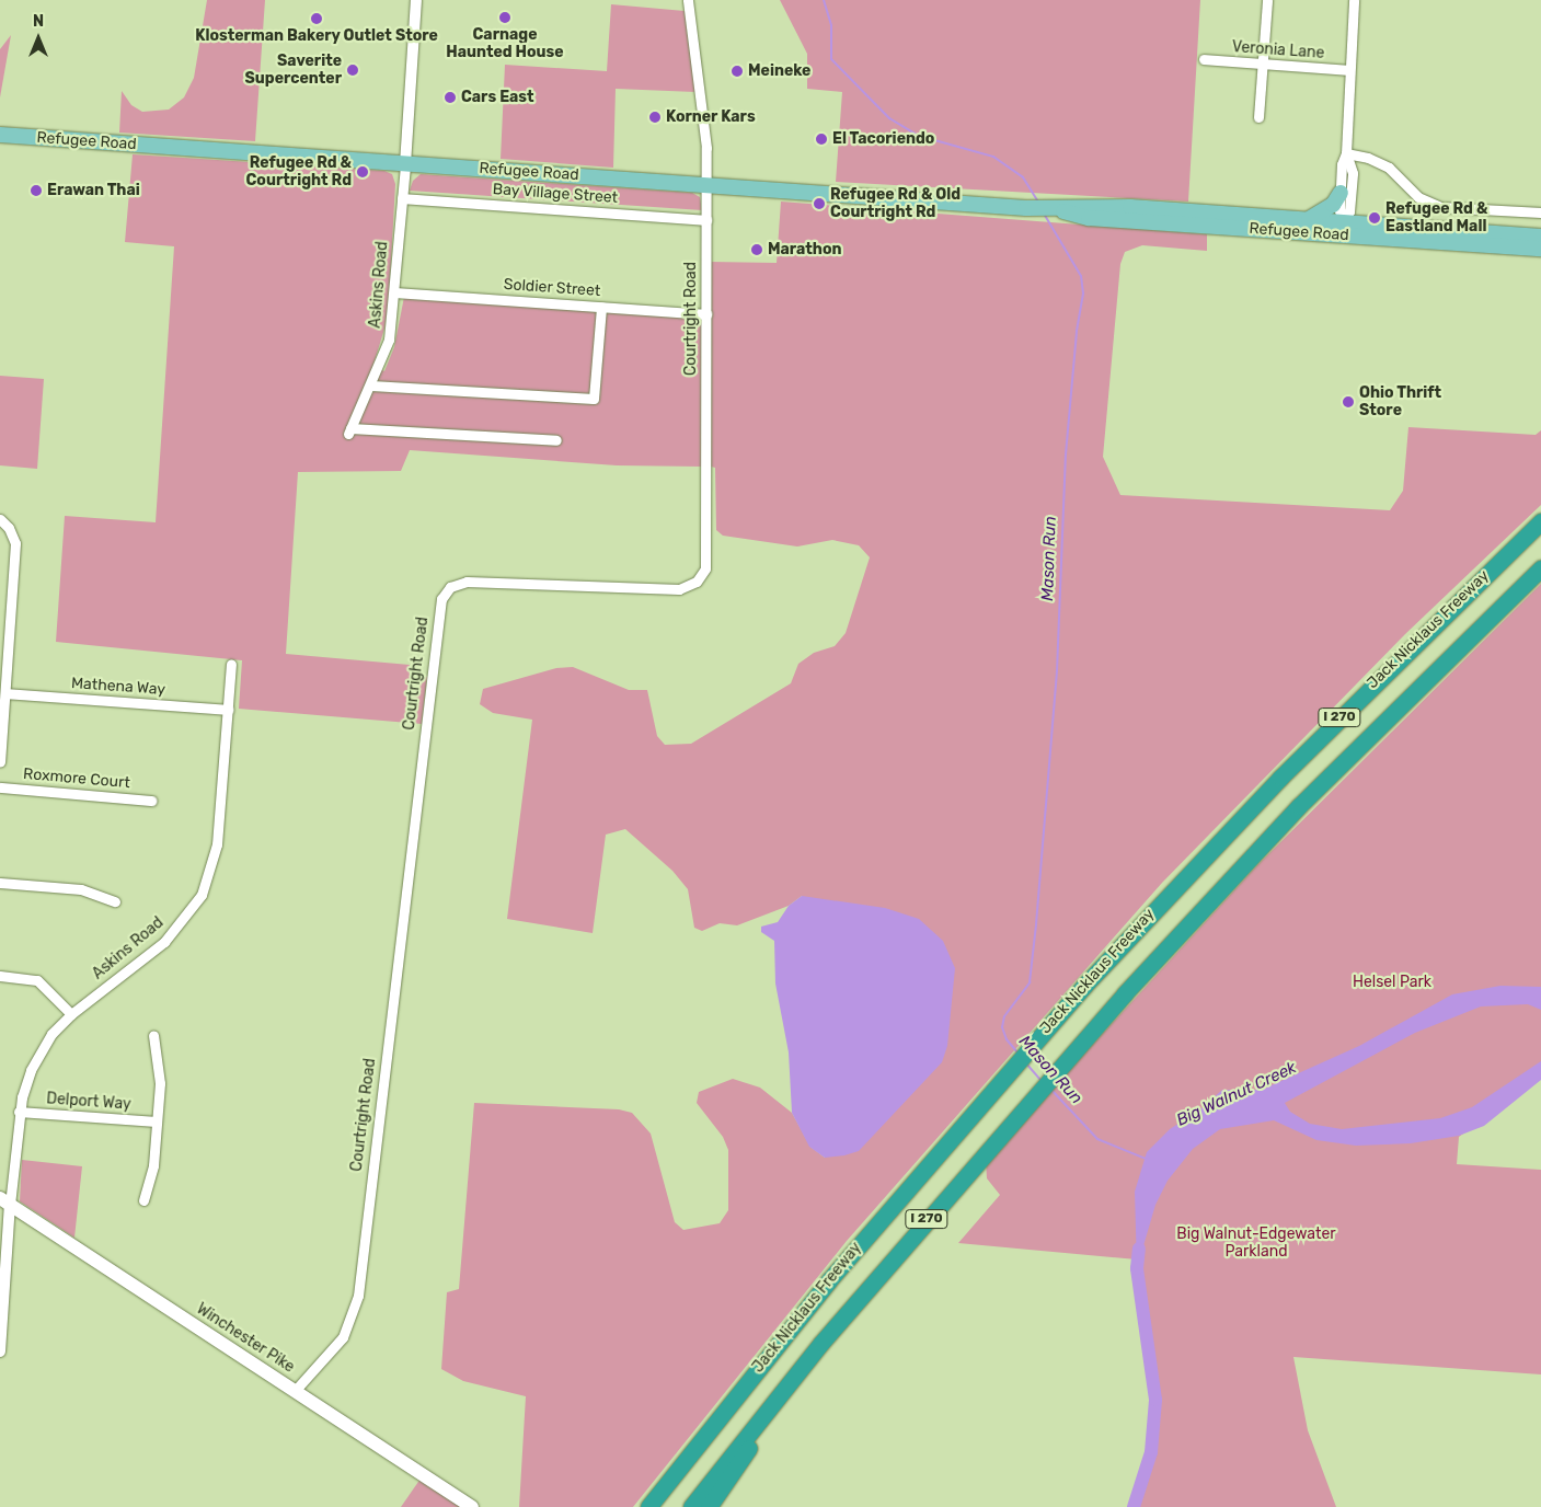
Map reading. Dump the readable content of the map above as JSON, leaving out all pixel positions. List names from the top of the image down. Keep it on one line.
{"streets":{"highway":["Jack Nicklaus Freeway","I 270"],"main road":["Refugee Road","Winchester Pike"],"street":["Veronia Lane","Bay Village Street","Askins Road","Soldier Street","Courtright Road","Mathena Way","Roxmore Court","Delport Way"]},"crossings":[["Refugee Road","Askins Road"],["Refugee Road","Courtright Road"],["Bay Village Street","Askins Road"],["Bay Village Street","Courtright Road"],["Askins Road","Soldier Street"],["Askins Road","Mathena Way"],["Askins Road","Delport Way"],["Askins Road","Winchester Pike"],["Soldier Street","Courtright Road"],["Courtright Road","Winchester Pike"]],"water":["Mason Run","Big Walnut Creek"],"parks":["Helsel Park","Big Walnut-Edgewater Parkland"],"places":["Carnage Haunted House","Klosterman Bakery Outlet Store","Saverite Supercenter","Meineke","Cars East","Korner Kars","El Tacoriendo","Refugee Rd & Courtright Rd","Erawan Thai","Refugee Rd & Old Courtright Rd","Refugee Rd & Eastland Mall","Marathon","Ohio Thrift Store"],"north":"top"}
